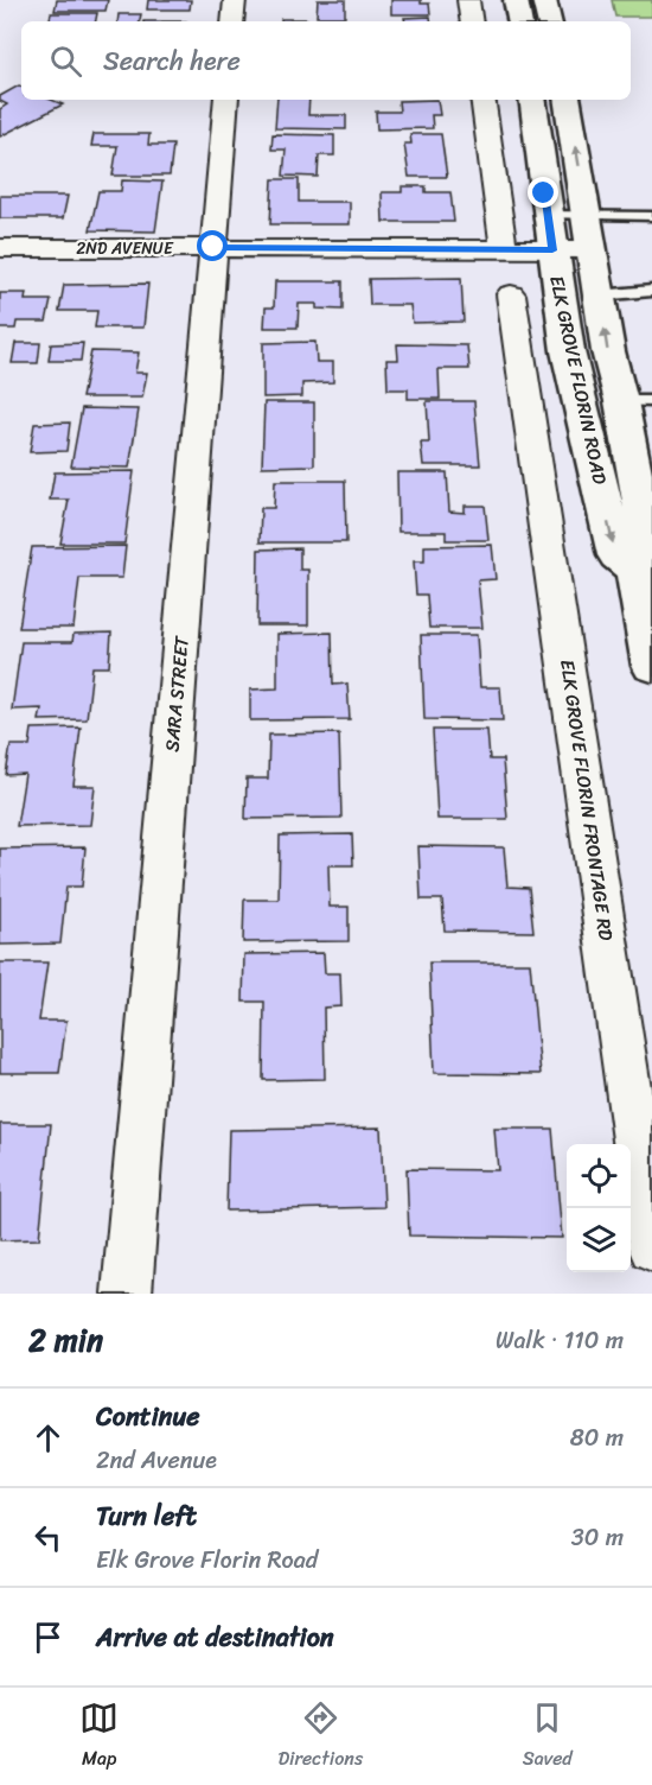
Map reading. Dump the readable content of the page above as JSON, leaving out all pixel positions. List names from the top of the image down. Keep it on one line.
{"streets":{"main road":["ELK GROVE FLORIN ROAD"],"street":["2ND AVENUE","SARA STREET","ELK GROVE FLORIN FRONTAGE RD"]},"crossings":[["2ND AVENUE","ELK GROVE FLORIN ROAD"],["2ND AVENUE","SARA STREET"]],"page":{"search":"Search here","heading":["2 min","Walk · 110 m"],"list":[["Continue","2nd Avenue","80 m"],["Turn left","Elk Grove Florin Road","30 m"],"Arrive at destination"],"nav":["Map","Directions","Saved"]}}
